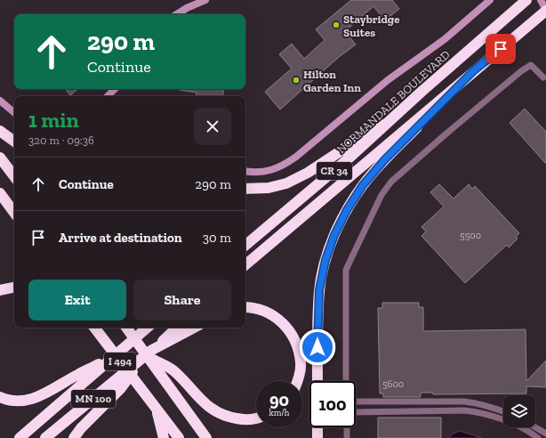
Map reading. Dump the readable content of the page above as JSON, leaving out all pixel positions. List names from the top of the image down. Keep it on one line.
{"streets":{"highway":["NORMANDALE BOULEVARD","CR 34","I 494","MN 100"]},"crossings":[["I 494","MN 100"]],"places":["Staybridge Suites","Hilton Garden Inn"],"house_numbers":["5500","5600"],"page":{"turn":["290 m","Continue"],"heading":["1 min","320 m · 09:36"],"list":[{"name":"Continue","value":"290 m"},{"name":"Arrive at destination","value":"30 m"}],"buttons":["Exit","Share"],"speed":"90 km/h","limit":"100"}}
